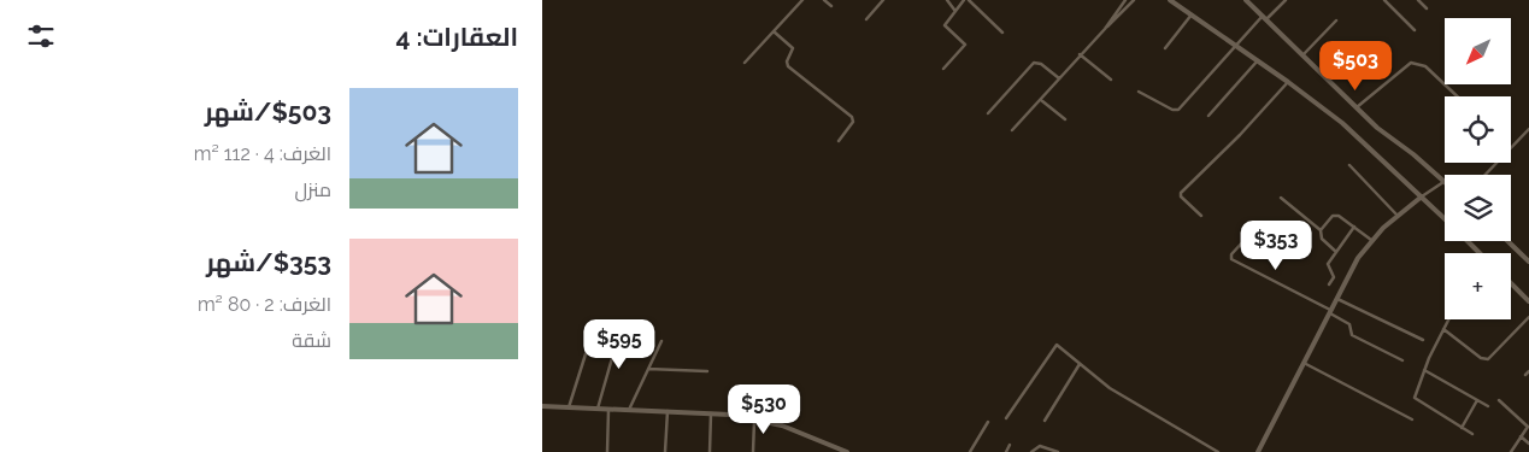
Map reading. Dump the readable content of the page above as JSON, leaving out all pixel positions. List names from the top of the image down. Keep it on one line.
{"north":"bottom left","page":{"heading":"العقارات: 4","map_buttons":"+","price":["$503","$353","$595","$530"],"list":[{"name":"$503/شهر","note":"الغرف: 4 · 112 m² · منزل"},{"name":"$353/شهر","note":"الغرف: 2 · 80 m² · شقة"}]}}
